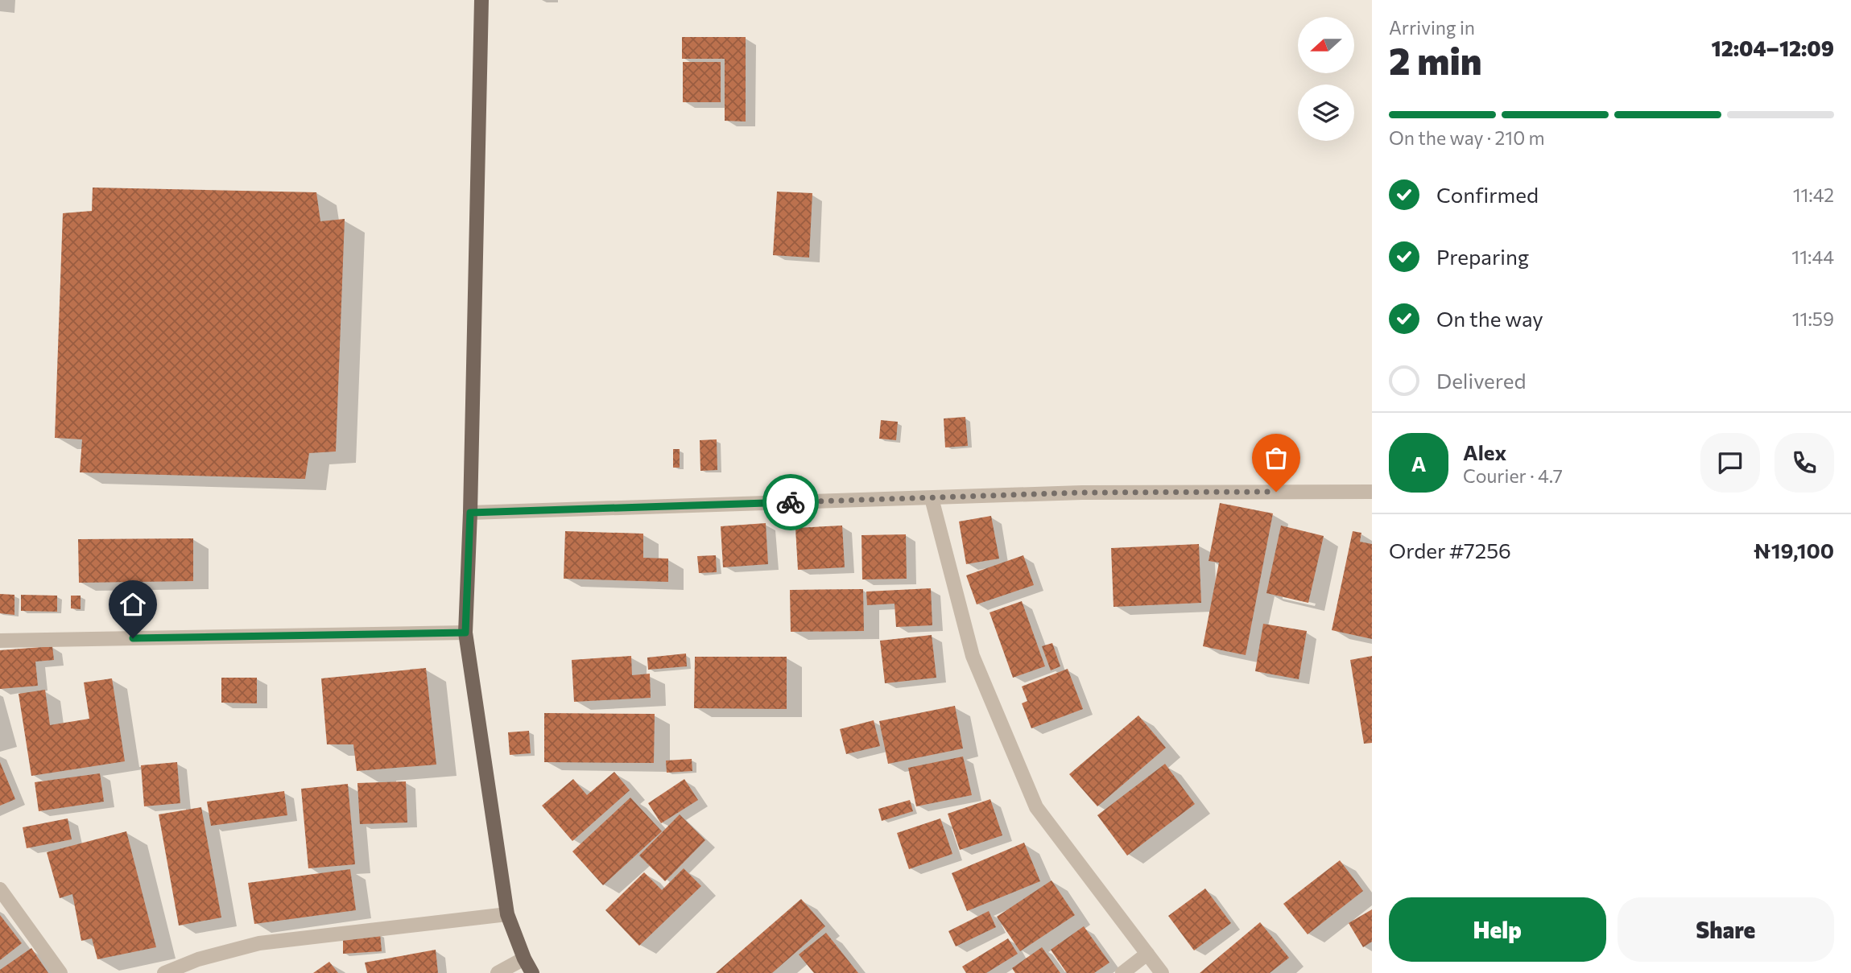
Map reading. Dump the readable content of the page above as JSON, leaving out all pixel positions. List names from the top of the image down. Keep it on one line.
{"north":"left","page":{"heading":["2 min","Arriving in","12:04–12:09"],"panel":["Alex","Courier · 4.7","Order #7256","₦19,100"],"bar":"On the way · 210 m","list":[["Confirmed","11:42"],["Preparing","11:44"],["On the way","11:59"],"Delivered"],"round":"A","buttons":["Help","Share"]}}
